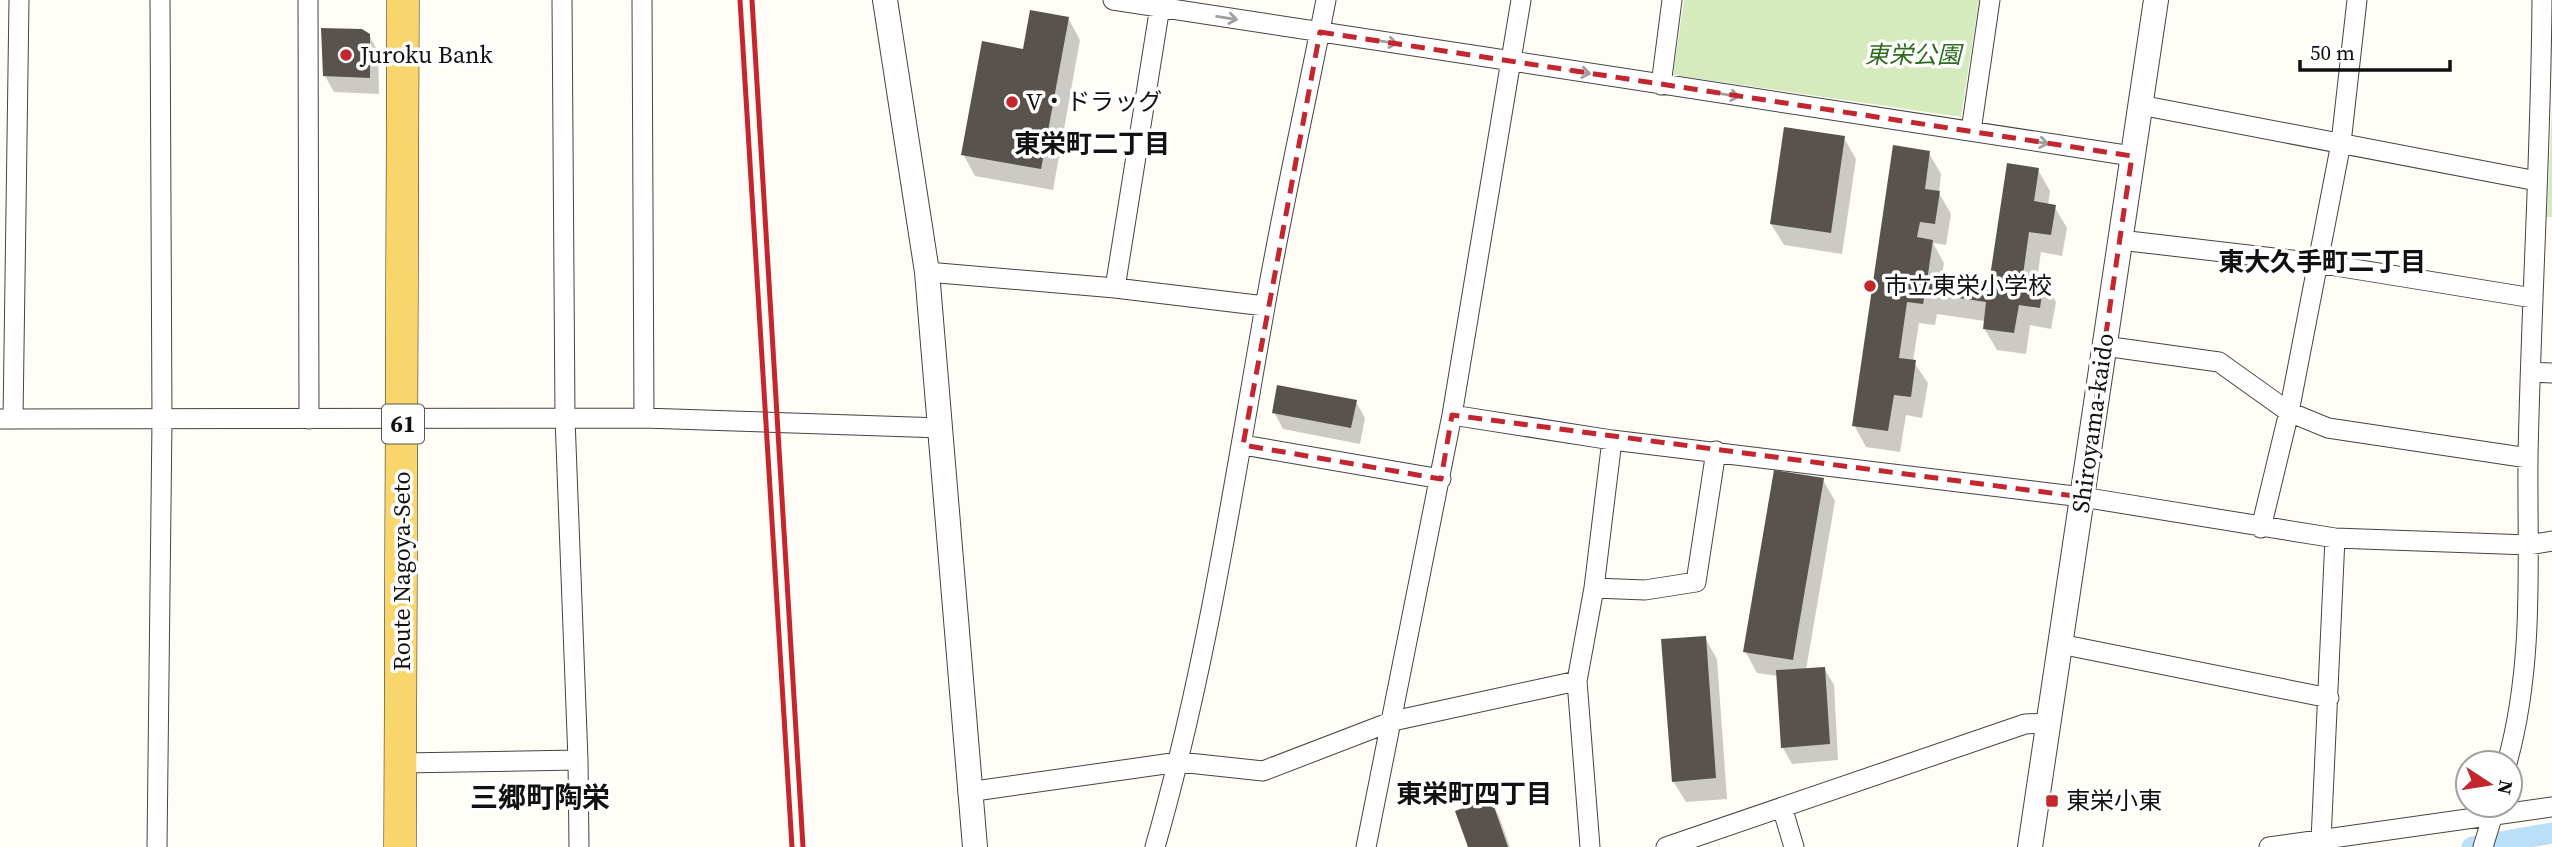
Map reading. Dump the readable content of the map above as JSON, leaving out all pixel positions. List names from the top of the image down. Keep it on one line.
{"streets":{"main road":["61","Route Nagoya-Seto"],"street":["Shiroyama-kaido"]},"districts":["東栄町二丁目","東大久手町二丁目","東栄町四丁目","三郷町陶栄"],"parks":["東栄公園"],"places":{"other":["Juroku Bank","V・ドラッグ","市立東栄小学校"],"transit":["東栄小東"]},"scale_bar":"50 m","north":"right"}
